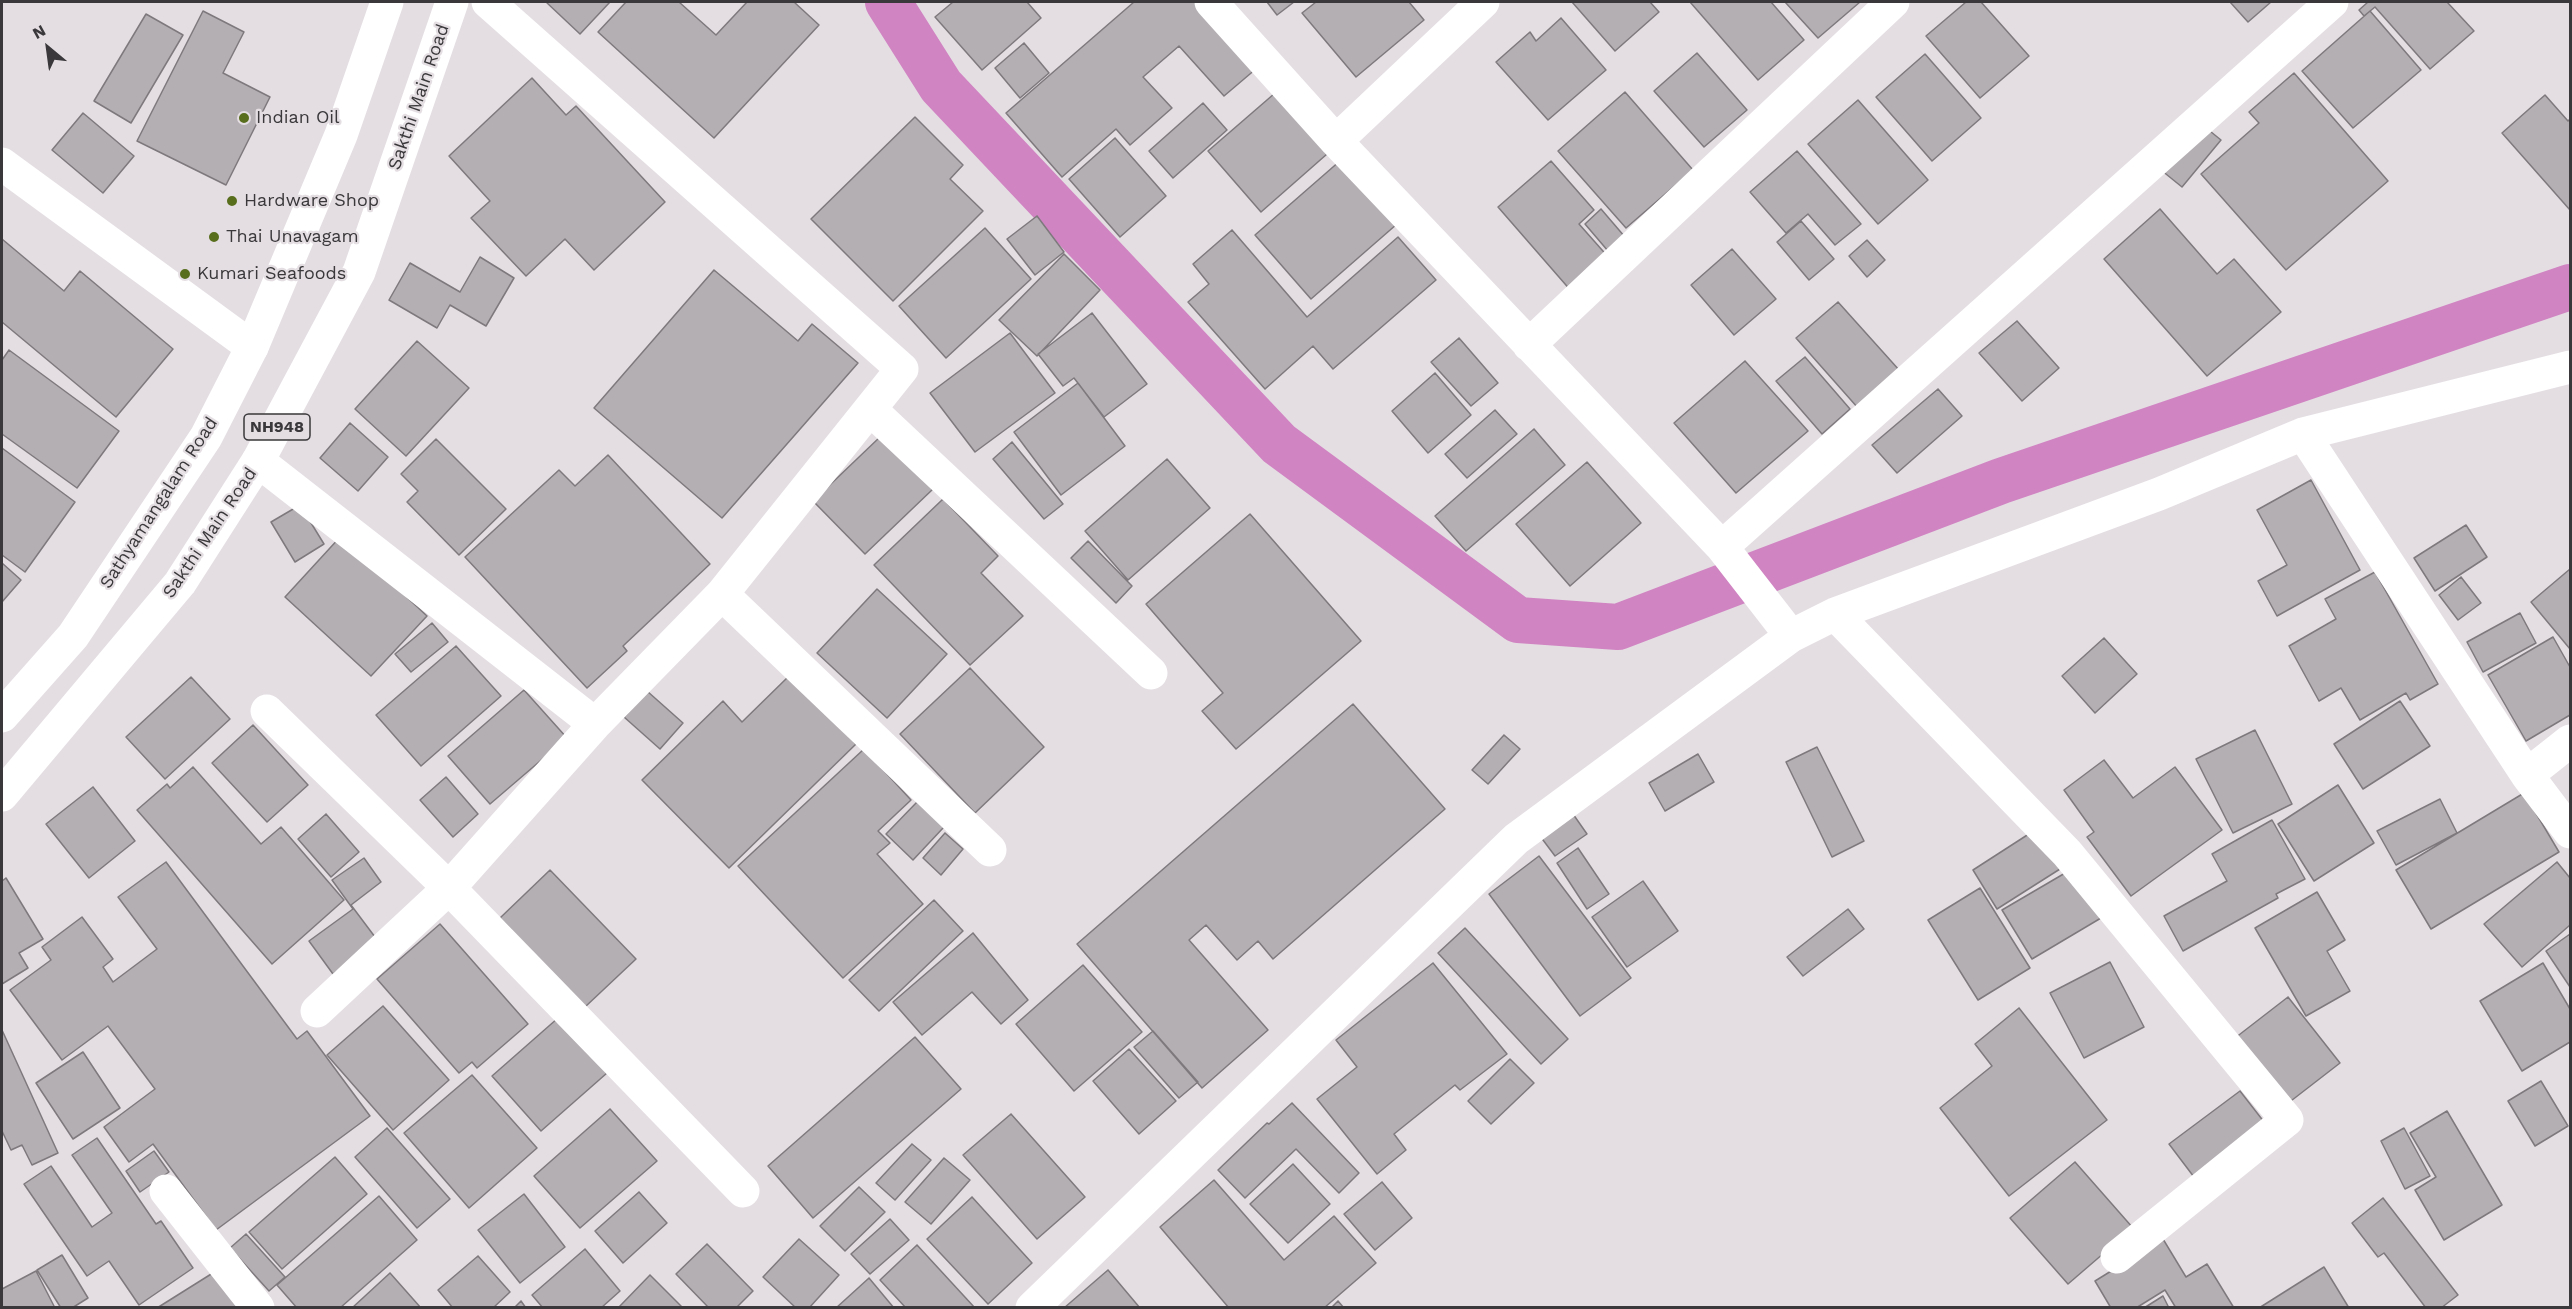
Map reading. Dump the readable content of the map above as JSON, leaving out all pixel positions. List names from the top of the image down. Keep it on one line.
{"streets":{"main road":["Sakthi Main Road","NH948","Sathyamangalam Road"]},"places":["Indian Oil","Hardware Shop","Thai Unavagam","Kumari Seafoods"],"north":"top left"}
